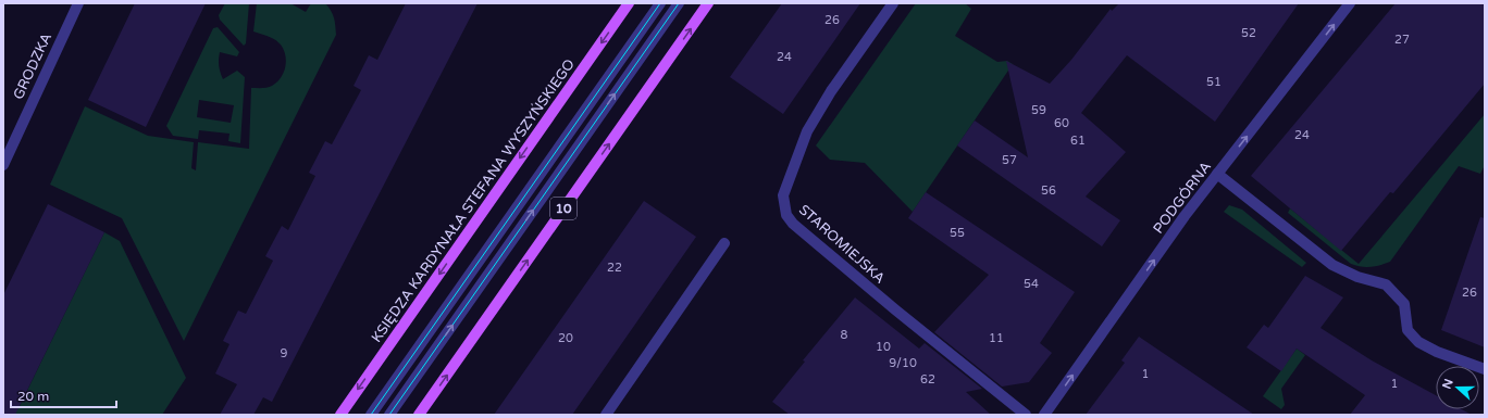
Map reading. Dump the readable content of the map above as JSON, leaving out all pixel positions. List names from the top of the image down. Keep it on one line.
{"streets":{"main road":["KSIĘDZA KARDYNAŁA STEFANA WYSZYŃSKIEGO","10"],"street":["GRODZKA","PODGÓRNA","STAROMIEJSKA"]},"one_way":["PODGÓRNA"],"house_numbers":["26","52","27","24","51","59","60","24","61","57","56","55","22","54","26","8","20","11","10","9","9/10","1","62","1"],"scale_bar":"20 m","north":"left"}
